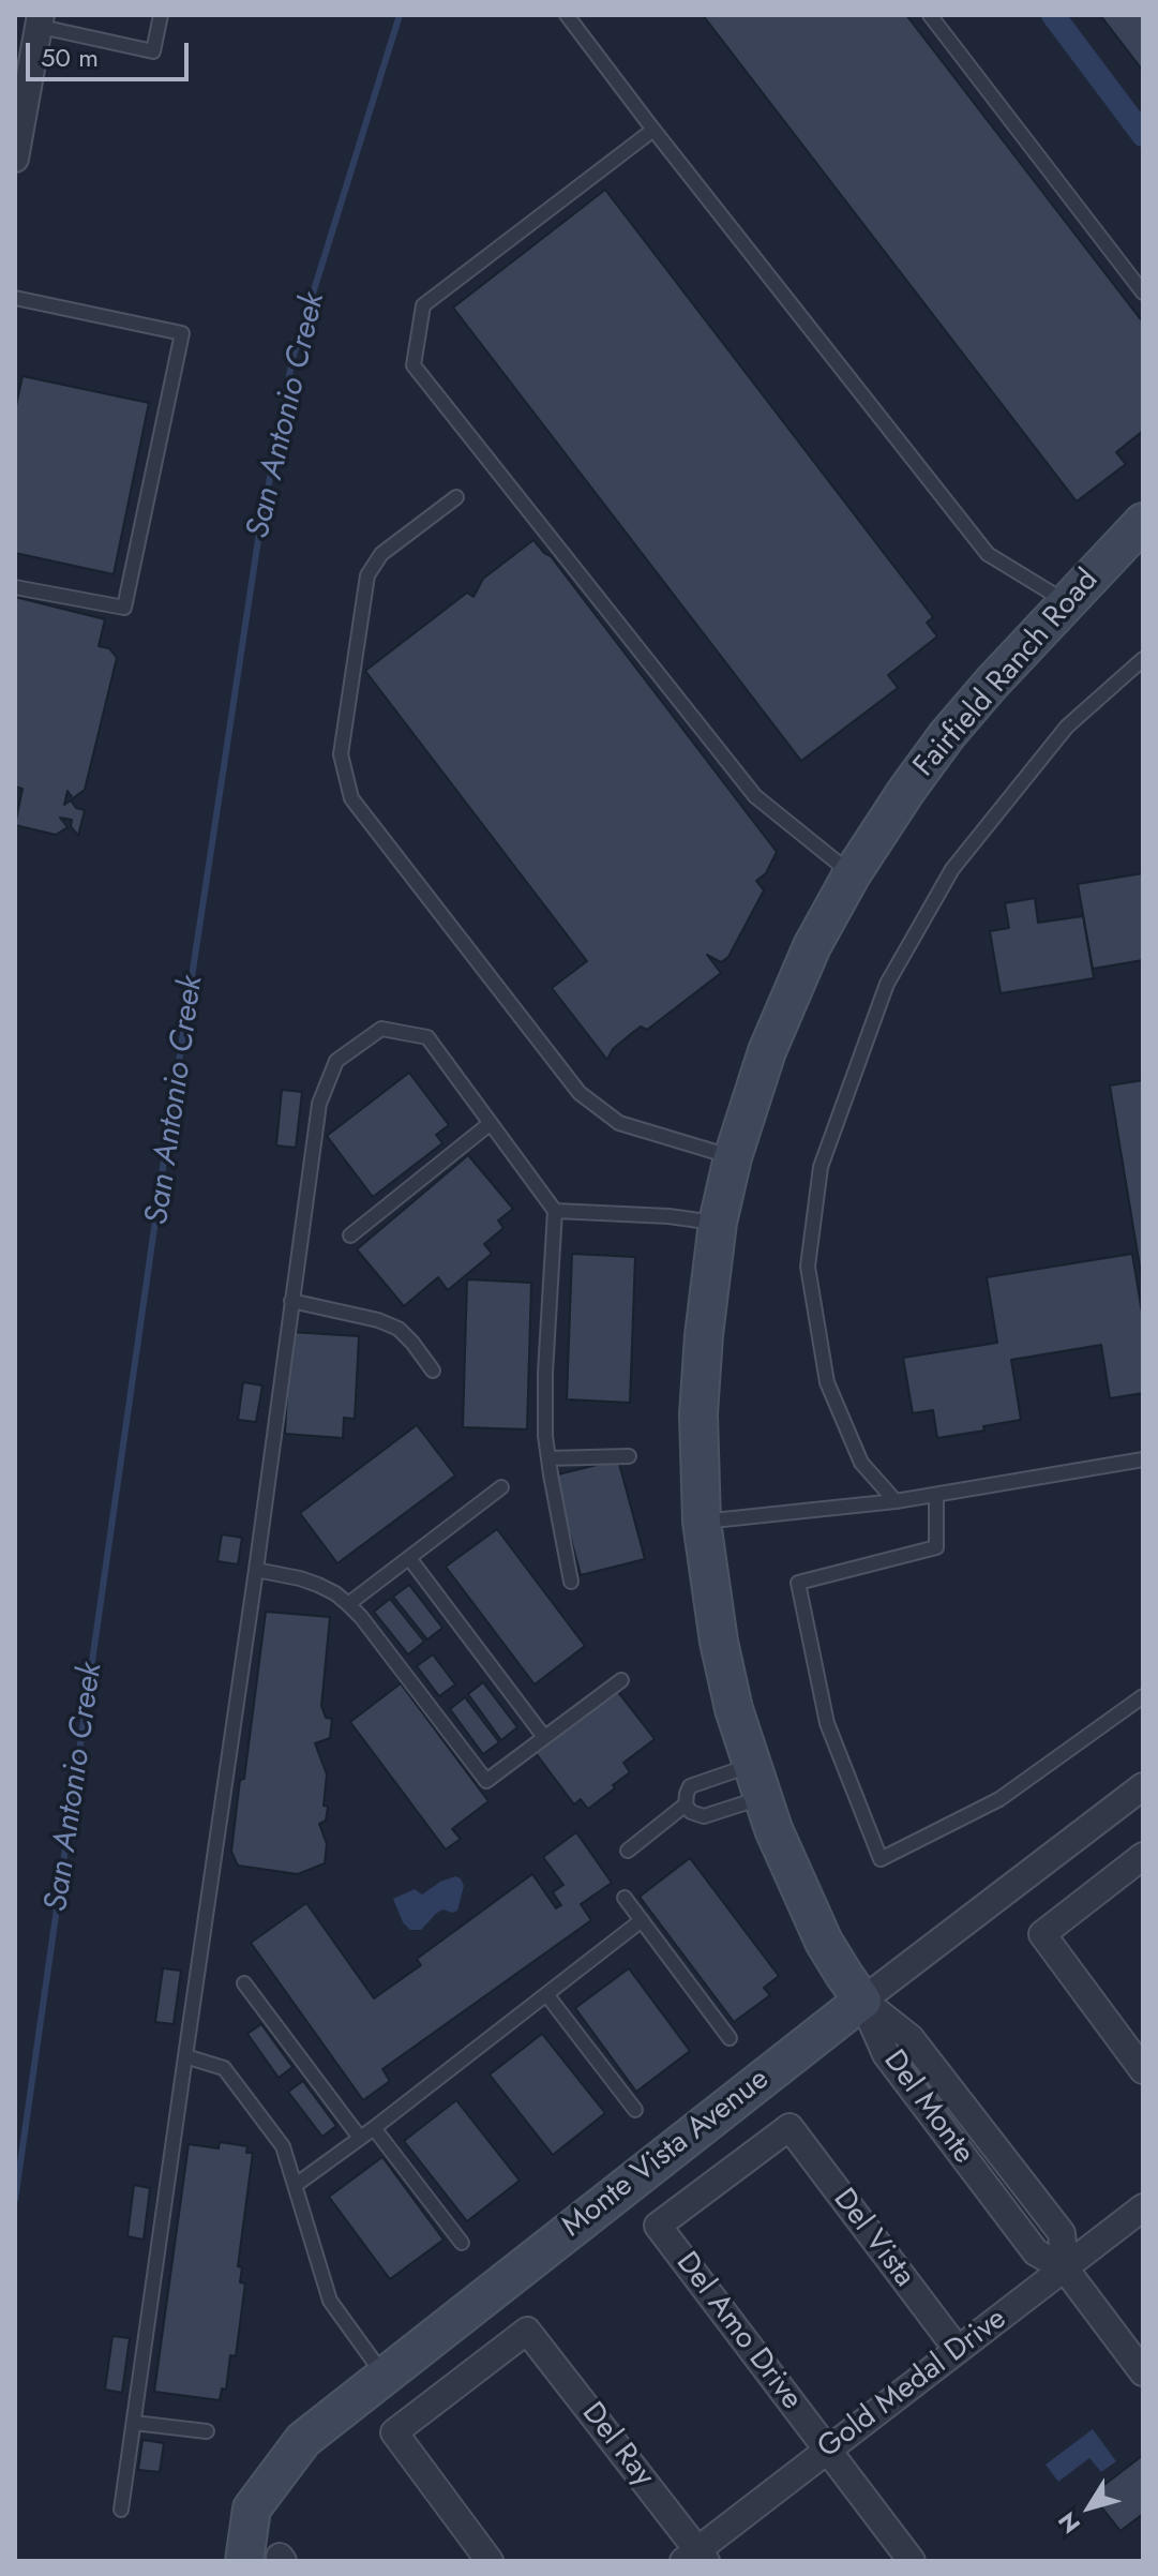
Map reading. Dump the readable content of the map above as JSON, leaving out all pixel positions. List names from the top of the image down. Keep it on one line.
{"streets":{"street":["Fairfield Ranch Road","Del Monte","Monte Vista Avenue","Del Vista","Del Amo Drive","Gold Medal Drive","Del Ray"]},"crossings":[["Fairfield Ranch Road","Del Monte"],["Fairfield Ranch Road","Monte Vista Avenue"],["Del Monte","Monte Vista Avenue"],["Del Monte","Gold Medal Drive"],["Del Vista","Del Amo Drive"],["Del Vista","Gold Medal Drive"],["Del Amo Drive","Gold Medal Drive"],["Gold Medal Drive","Del Ray"]],"water":["San Antonio Creek"],"scale_bar":"50 m","north":"bottom left"}
